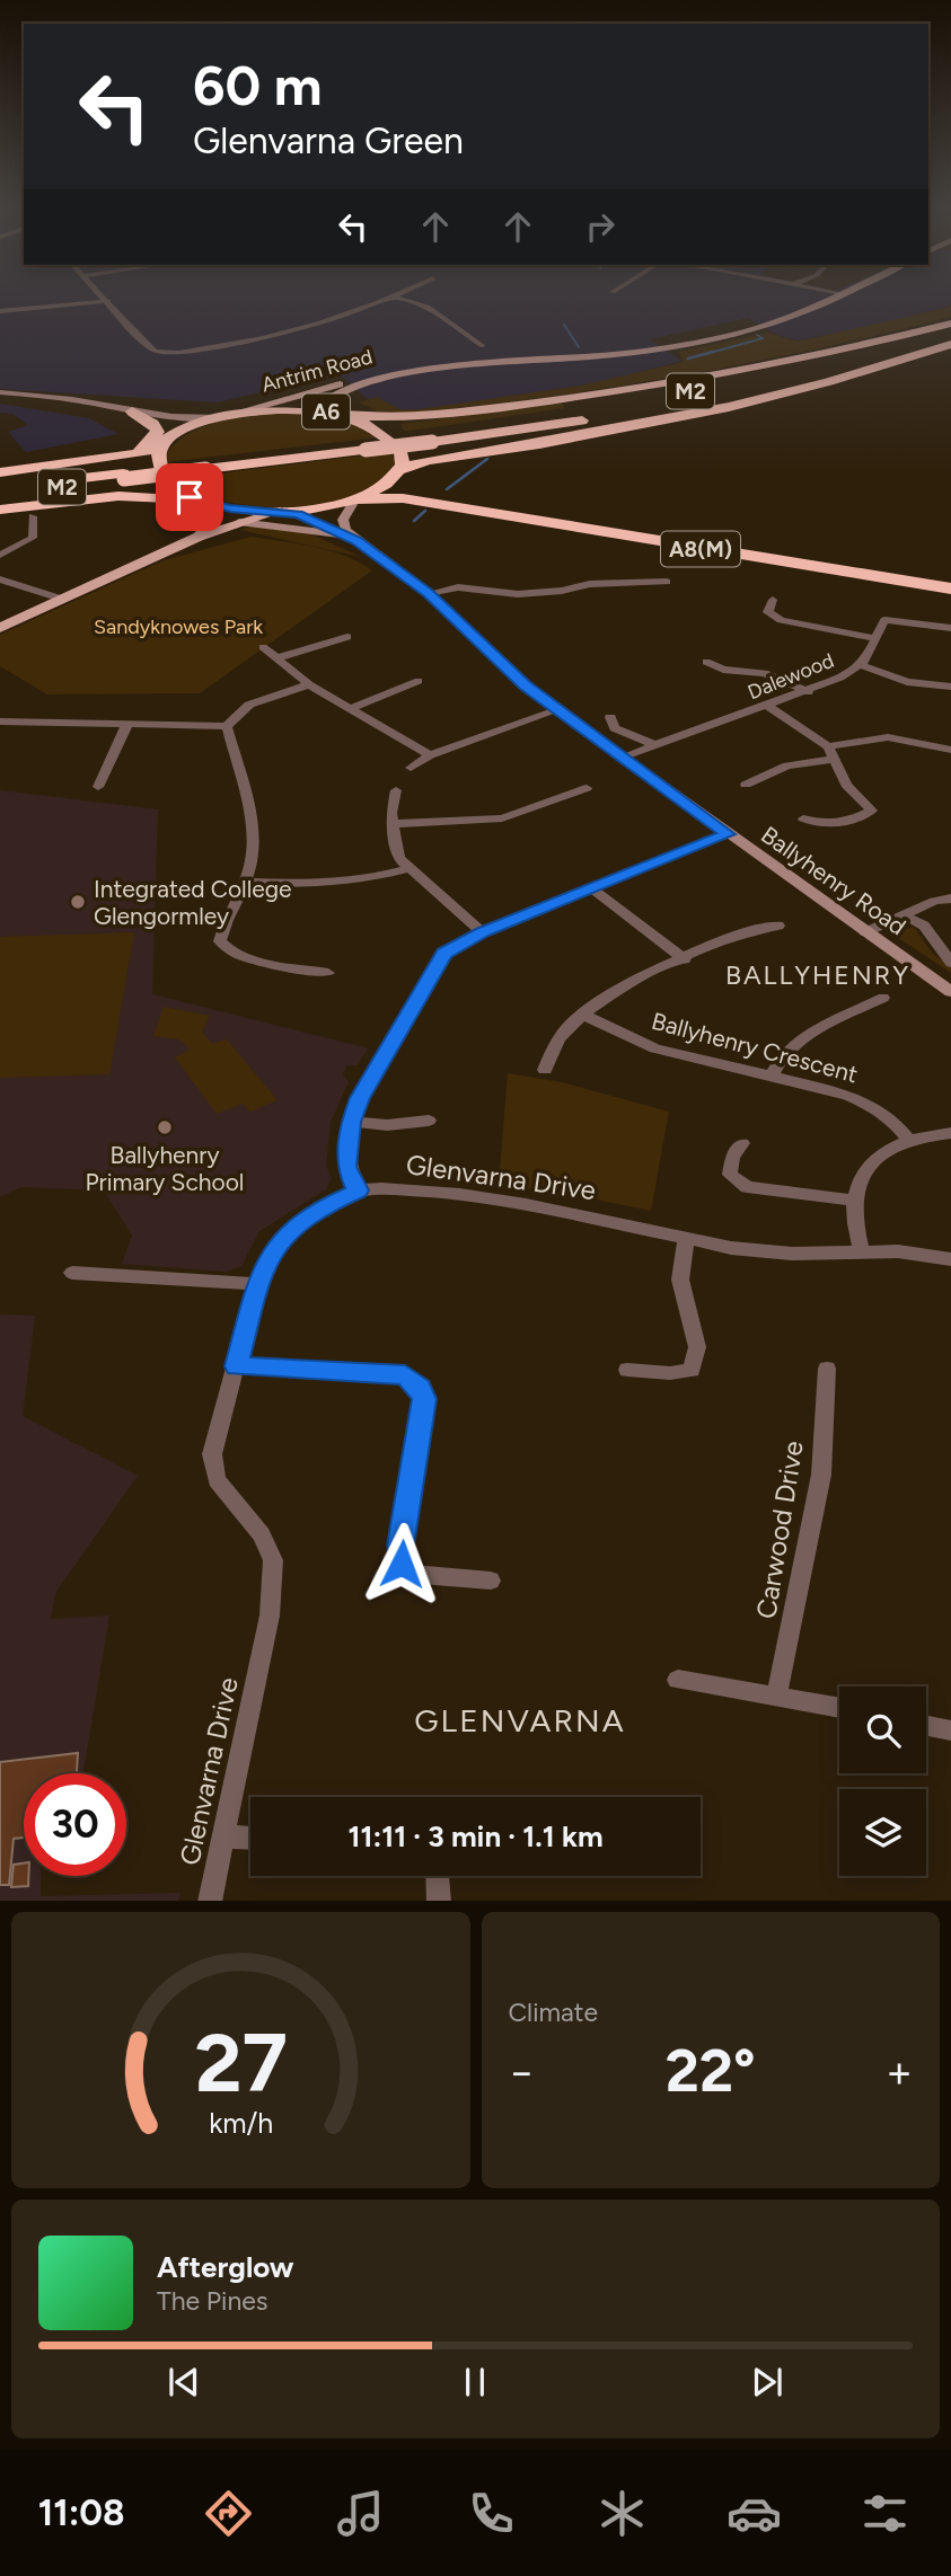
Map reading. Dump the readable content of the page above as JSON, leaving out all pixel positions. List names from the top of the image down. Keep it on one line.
{"streets":{"highway":["M2","A6","A8(M)"],"main road":["Antrim Road","Ballyhenry Road"],"street":["Dalewood","Ballyhenry Crescent","Glenvarna Drive","Carwood Drive"]},"crossings":[["Antrim Road","A6"],["A6","A8(M)"],["Dalewood","Ballyhenry Road"]],"districts":["BALLYHENRY","GLENVARNA"],"parks":["Sandyknowes Park"],"places":["Integrated College Glengormley","Ballyhenry Primary School"],"page":{"turn":["60 m","Glenvarna Green"],"limit":"30","trip":"11:11 · 3 min · 1.1 km","tile":"Climate","heat":["−","22°","+"],"song":["Afterglow","The Pines"],"tabs":"11:08","gauge":["27","km/h"]}}
